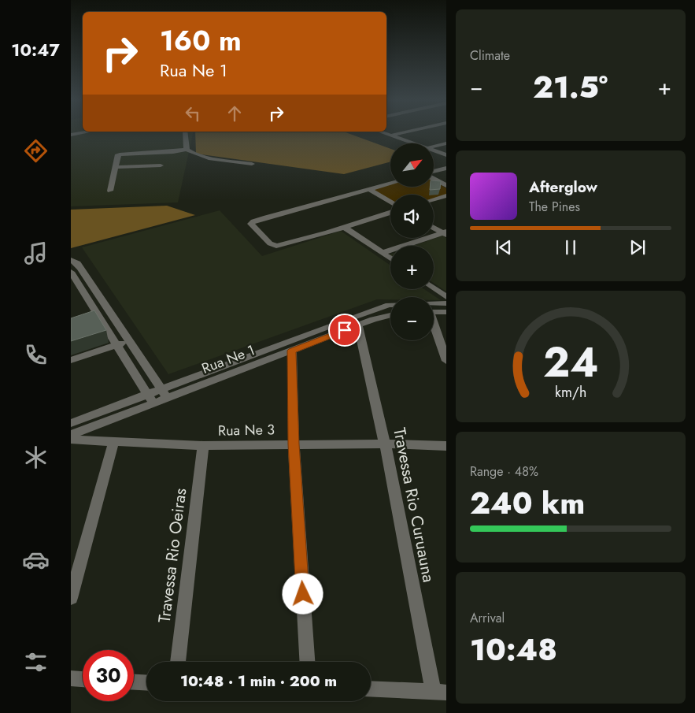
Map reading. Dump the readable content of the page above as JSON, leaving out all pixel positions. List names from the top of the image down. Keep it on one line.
{"streets":{"street":["Rua Ne 1","Rua Ne 3","Travessa Rio Curuauna","Travessa Rio Oeiras"]},"crossings":[["Rua Ne 1","Travessa Rio Curuauna"],["Rua Ne 3","Travessa Rio Curuauna"],["Rua Ne 3","Travessa Rio Oeiras"]],"north":"top right","page":{"tabs":"10:47","tile":["Climate",["Range · 48%","240 km"],["Arrival","10:48"]],"turn":["160 m","Rua Ne 1"],"heat":["−","21.5°","+"],"map_buttons":["+","−"],"song":["Afterglow","The Pines"],"limit":"30","trip":"10:48 · 1 min · 200 m","gauge":["24","km/h"]}}
